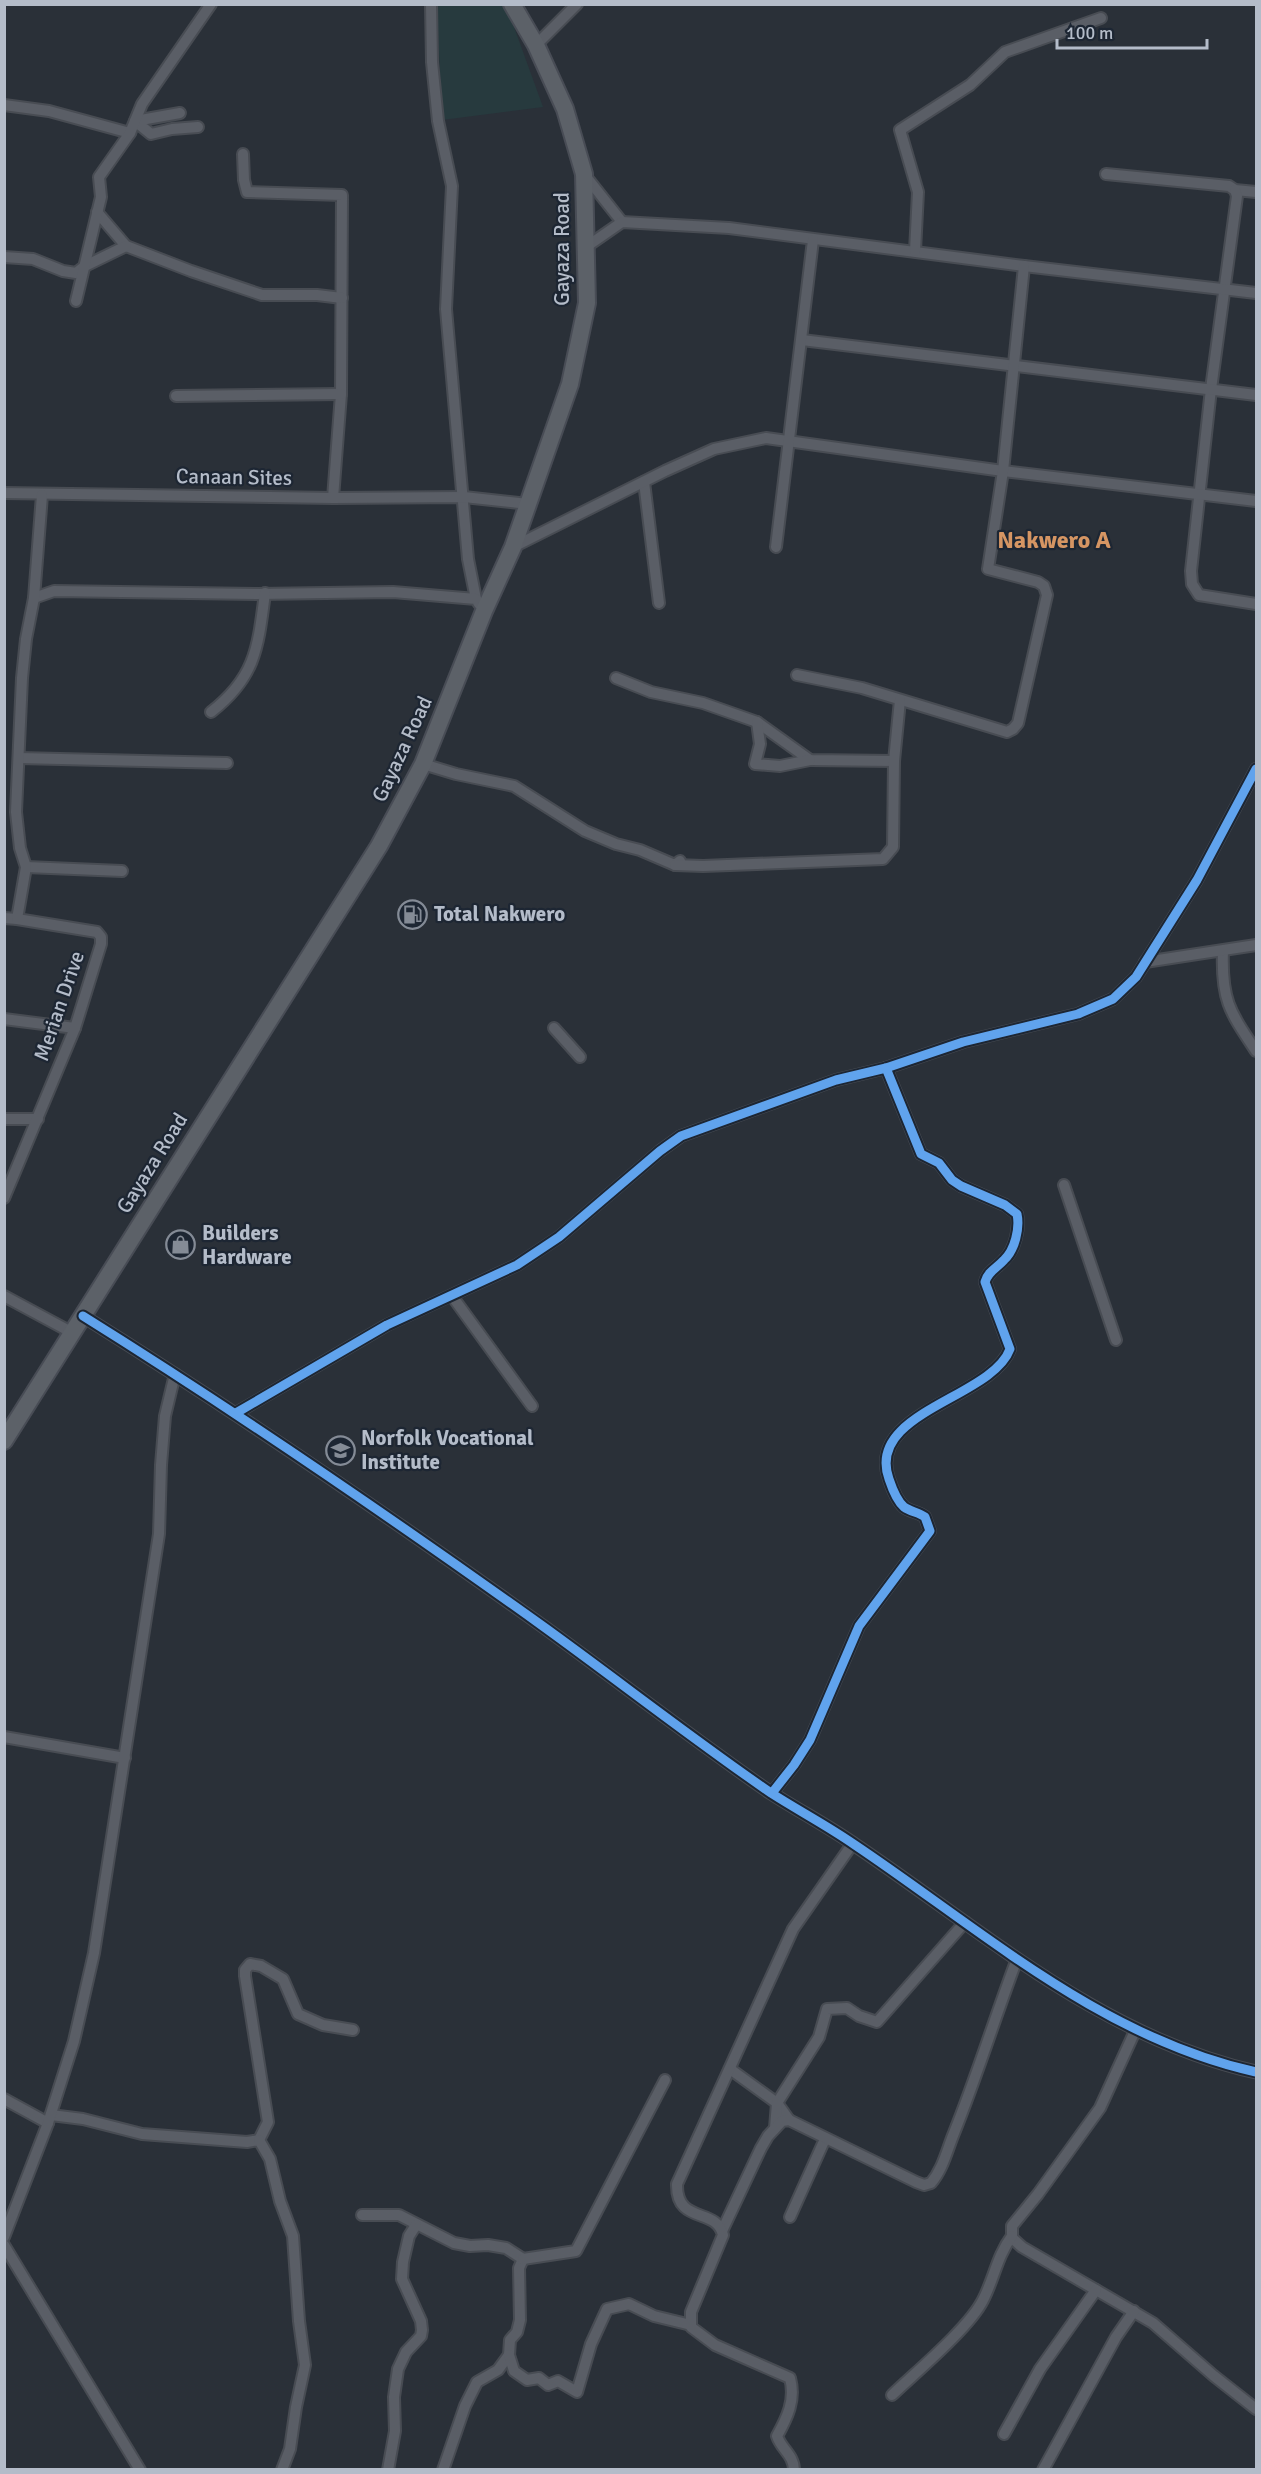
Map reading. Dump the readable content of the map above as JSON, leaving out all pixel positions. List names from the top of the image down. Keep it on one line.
{"streets":{"main road":["Gayaza Road"],"street":["Canaan Sites","Merian Drive"]},"crossings":[["Gayaza Road","Canaan Sites"]],"districts":["Nakwero A"],"places":{"fuel station":["Total Nakwero"],"shop":["Builders Hardware"],"school or university":["Norfolk Vocational Institute"]},"scale_bar":"100 m"}
